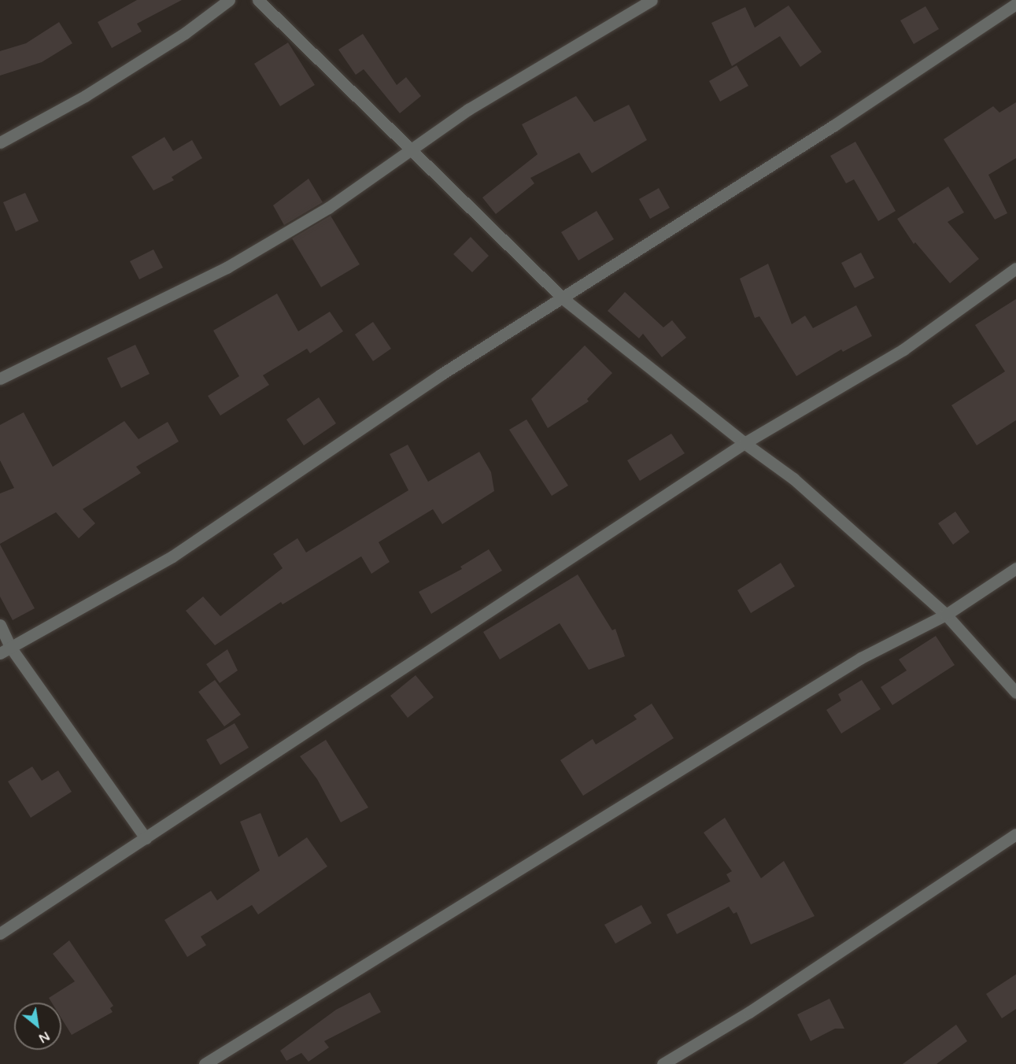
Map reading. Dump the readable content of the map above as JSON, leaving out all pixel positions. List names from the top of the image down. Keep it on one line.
{"north":"bottom right"}
